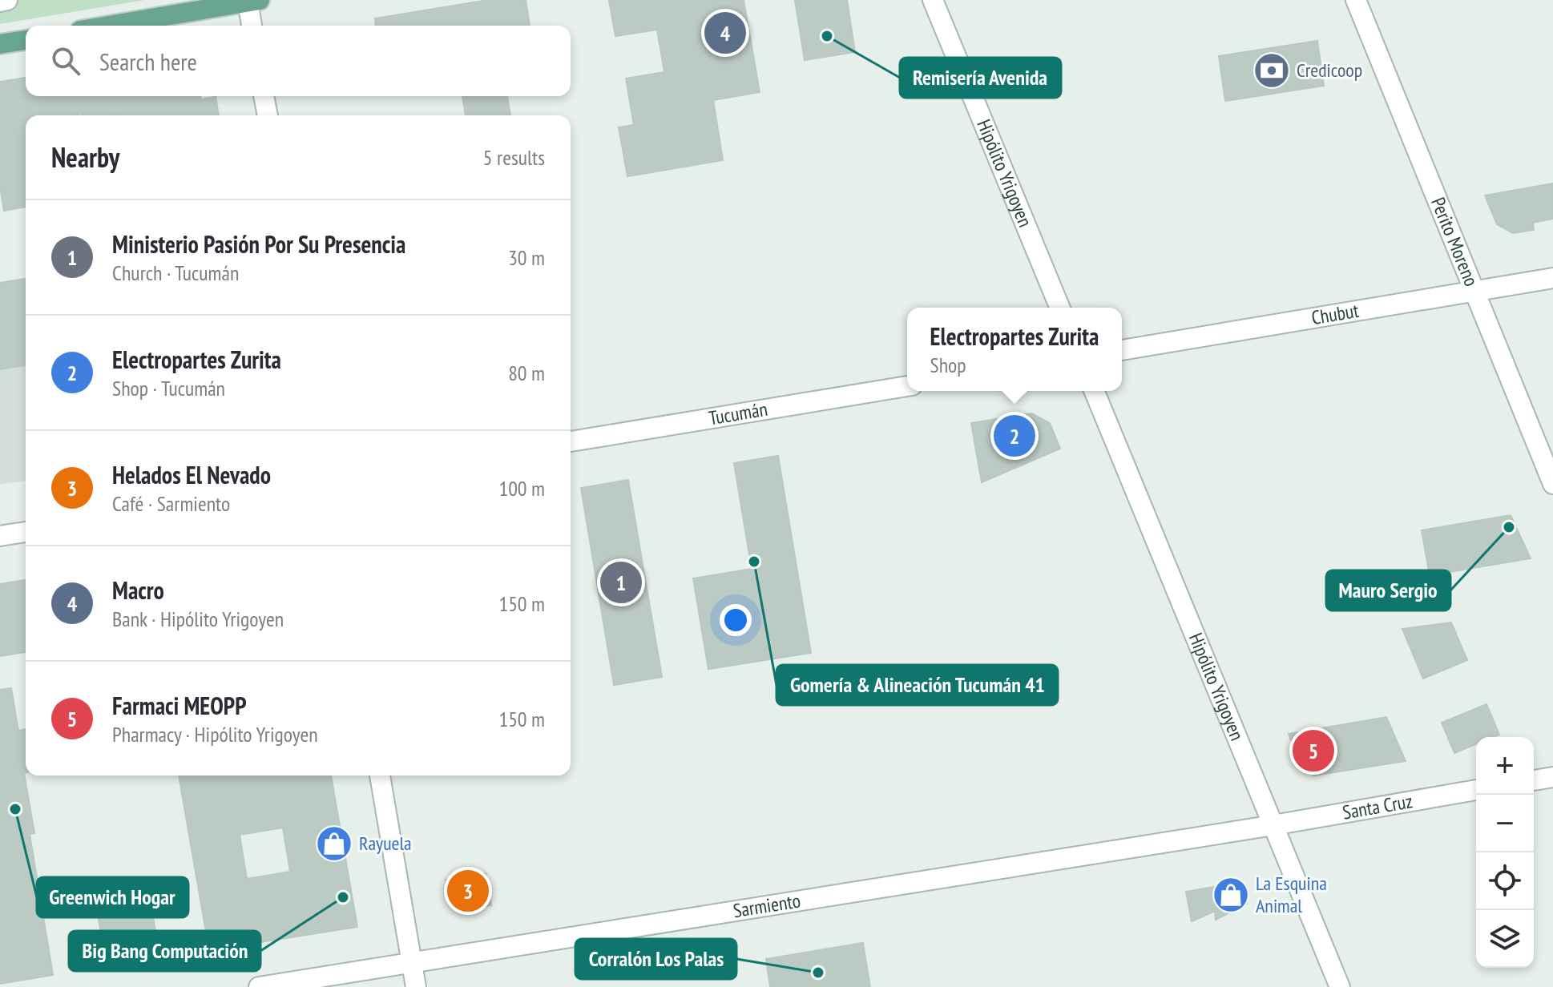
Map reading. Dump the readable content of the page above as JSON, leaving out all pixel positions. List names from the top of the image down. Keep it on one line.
{"streets":{"street":["Hipólito Yrigoyen","Perito Moreno","Chubut","Tucumán","Santa Cruz","Sarmiento"]},"crossings":[["Hipólito Yrigoyen","Santa Cruz"],["Hipólito Yrigoyen","Sarmiento"],["Perito Moreno","Chubut"],["Santa Cruz","Sarmiento"]],"places":{"other":["Remisería Avenida","Mauro Sergio","Gomería & Alineación Tucumán 41","Greenwich Hogar","Big Bang Computación","Corralón Los Palas"],"bank":["Credicoop"],"shop":["Rayuela","La Esquina Animal"]},"page":{"pins":["4","2","1","5","3"],"search":"Search here","heading":["Nearby","5 results"],"list":[{"mark":"1","name":"Ministerio Pasión Por Su Presencia","note":"Church · Tucumán","value":"30 m"},{"mark":"2","name":"Electropartes Zurita","note":"Shop · Tucumán","value":"80 m"},{"mark":"3","name":"Helados El Nevado","note":"Café · Sarmiento","value":"100 m"},{"mark":"4","name":"Macro","note":"Bank · Hipólito Yrigoyen","value":"150 m"},{"mark":"5","name":"Farmaci MEOPP","note":"Pharmacy · Hipólito Yrigoyen","value":"150 m"}],"popup":["Electropartes Zurita","Shop"],"map_buttons":["+","−"]}}
